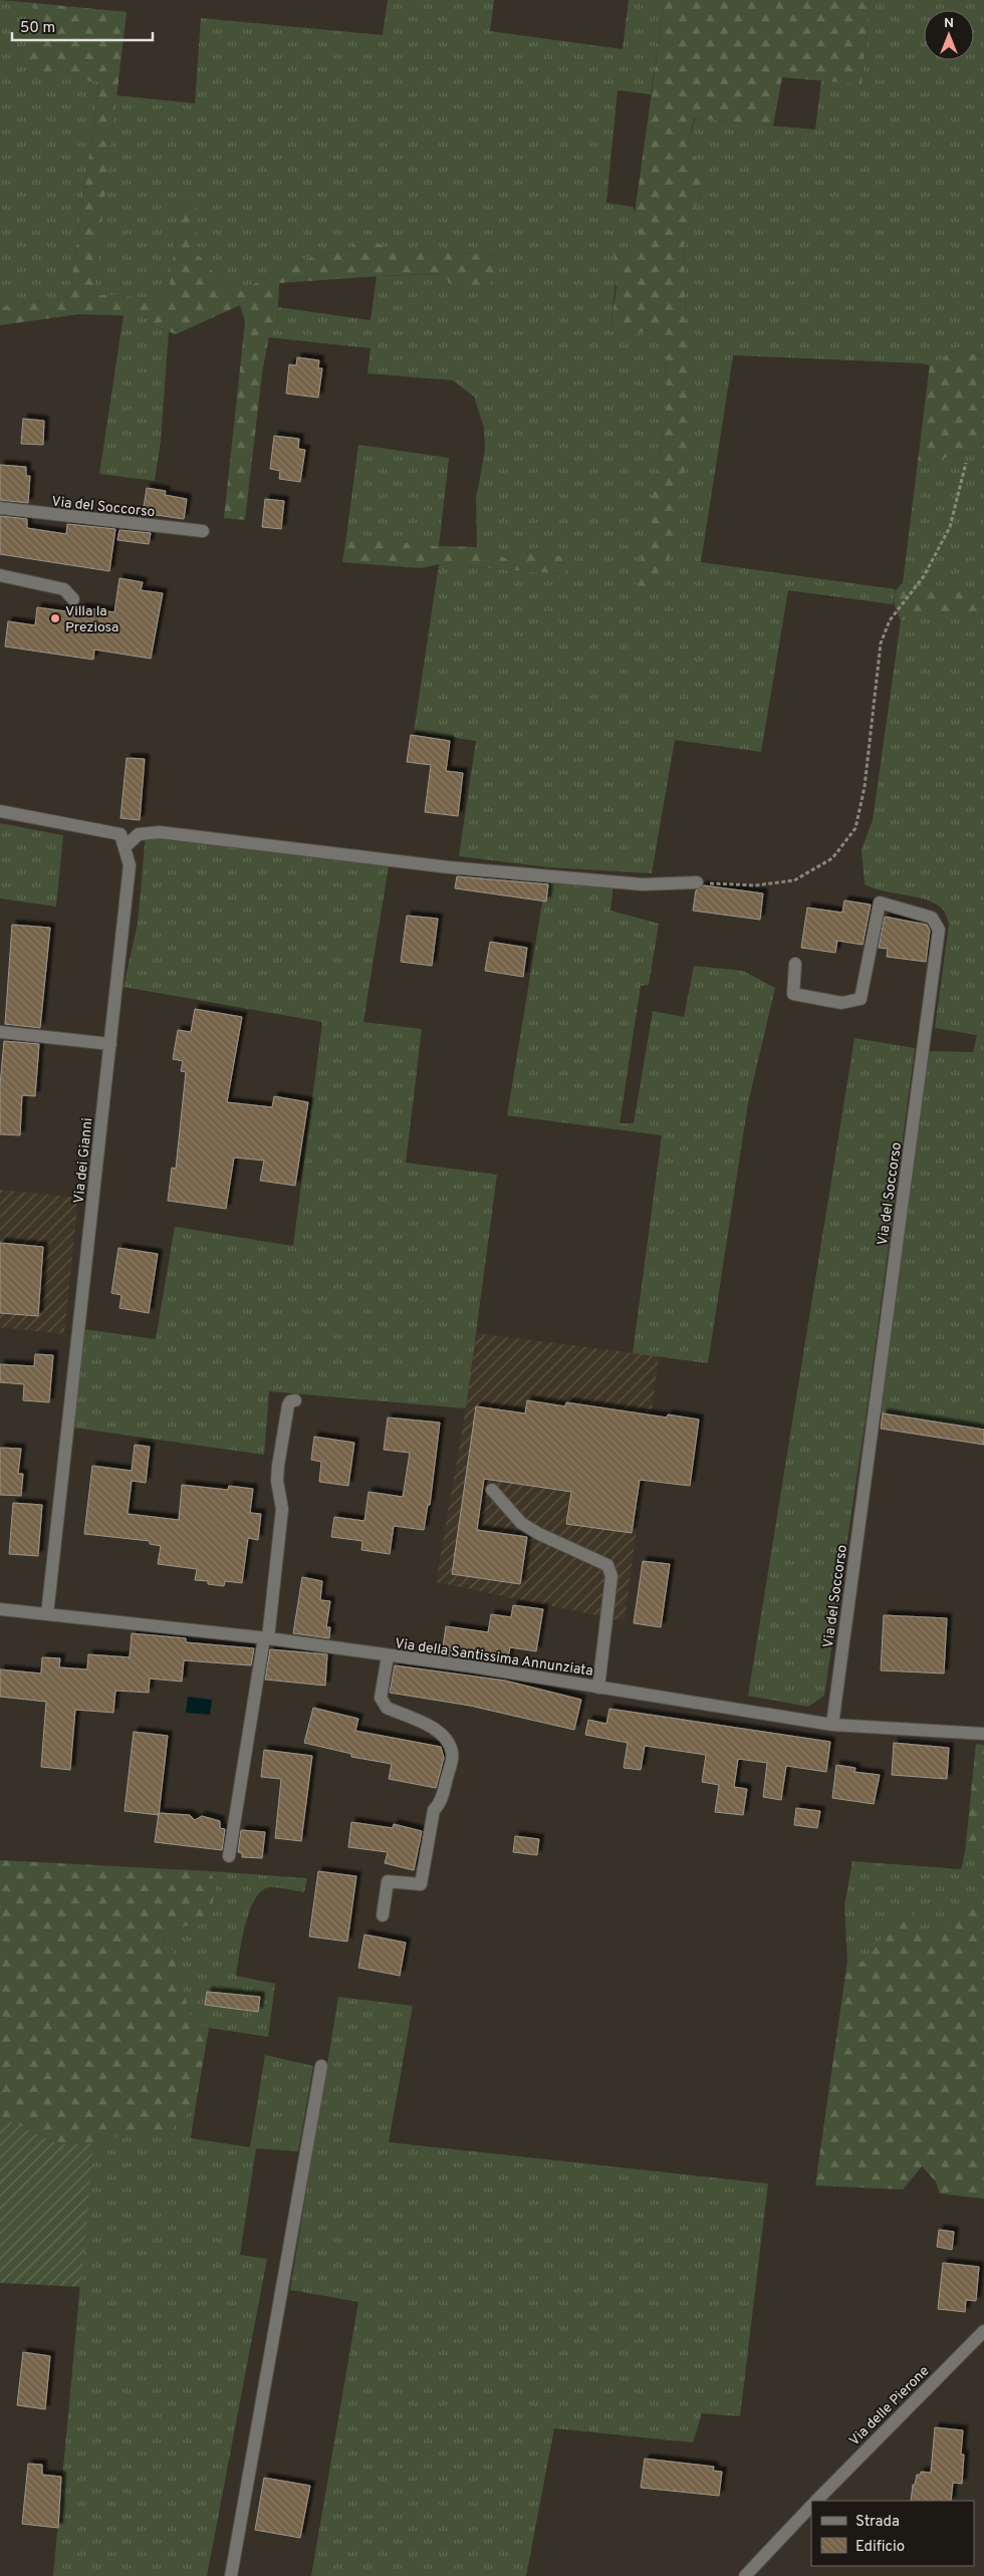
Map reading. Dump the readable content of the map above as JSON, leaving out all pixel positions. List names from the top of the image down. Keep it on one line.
{"streets":{"street":["Via del Soccorso","Via dei Gianni","Via della Santissima Annunziata","Via delle Pierone"]},"crossings":[["Via del Soccorso","Via della Santissima Annunziata"],["Via dei Gianni","Via della Santissima Annunziata"]],"places":["Villa la Preziosa"],"legend":["Strada","Edificio"],"scale_bar":"50 m","north":"top"}
